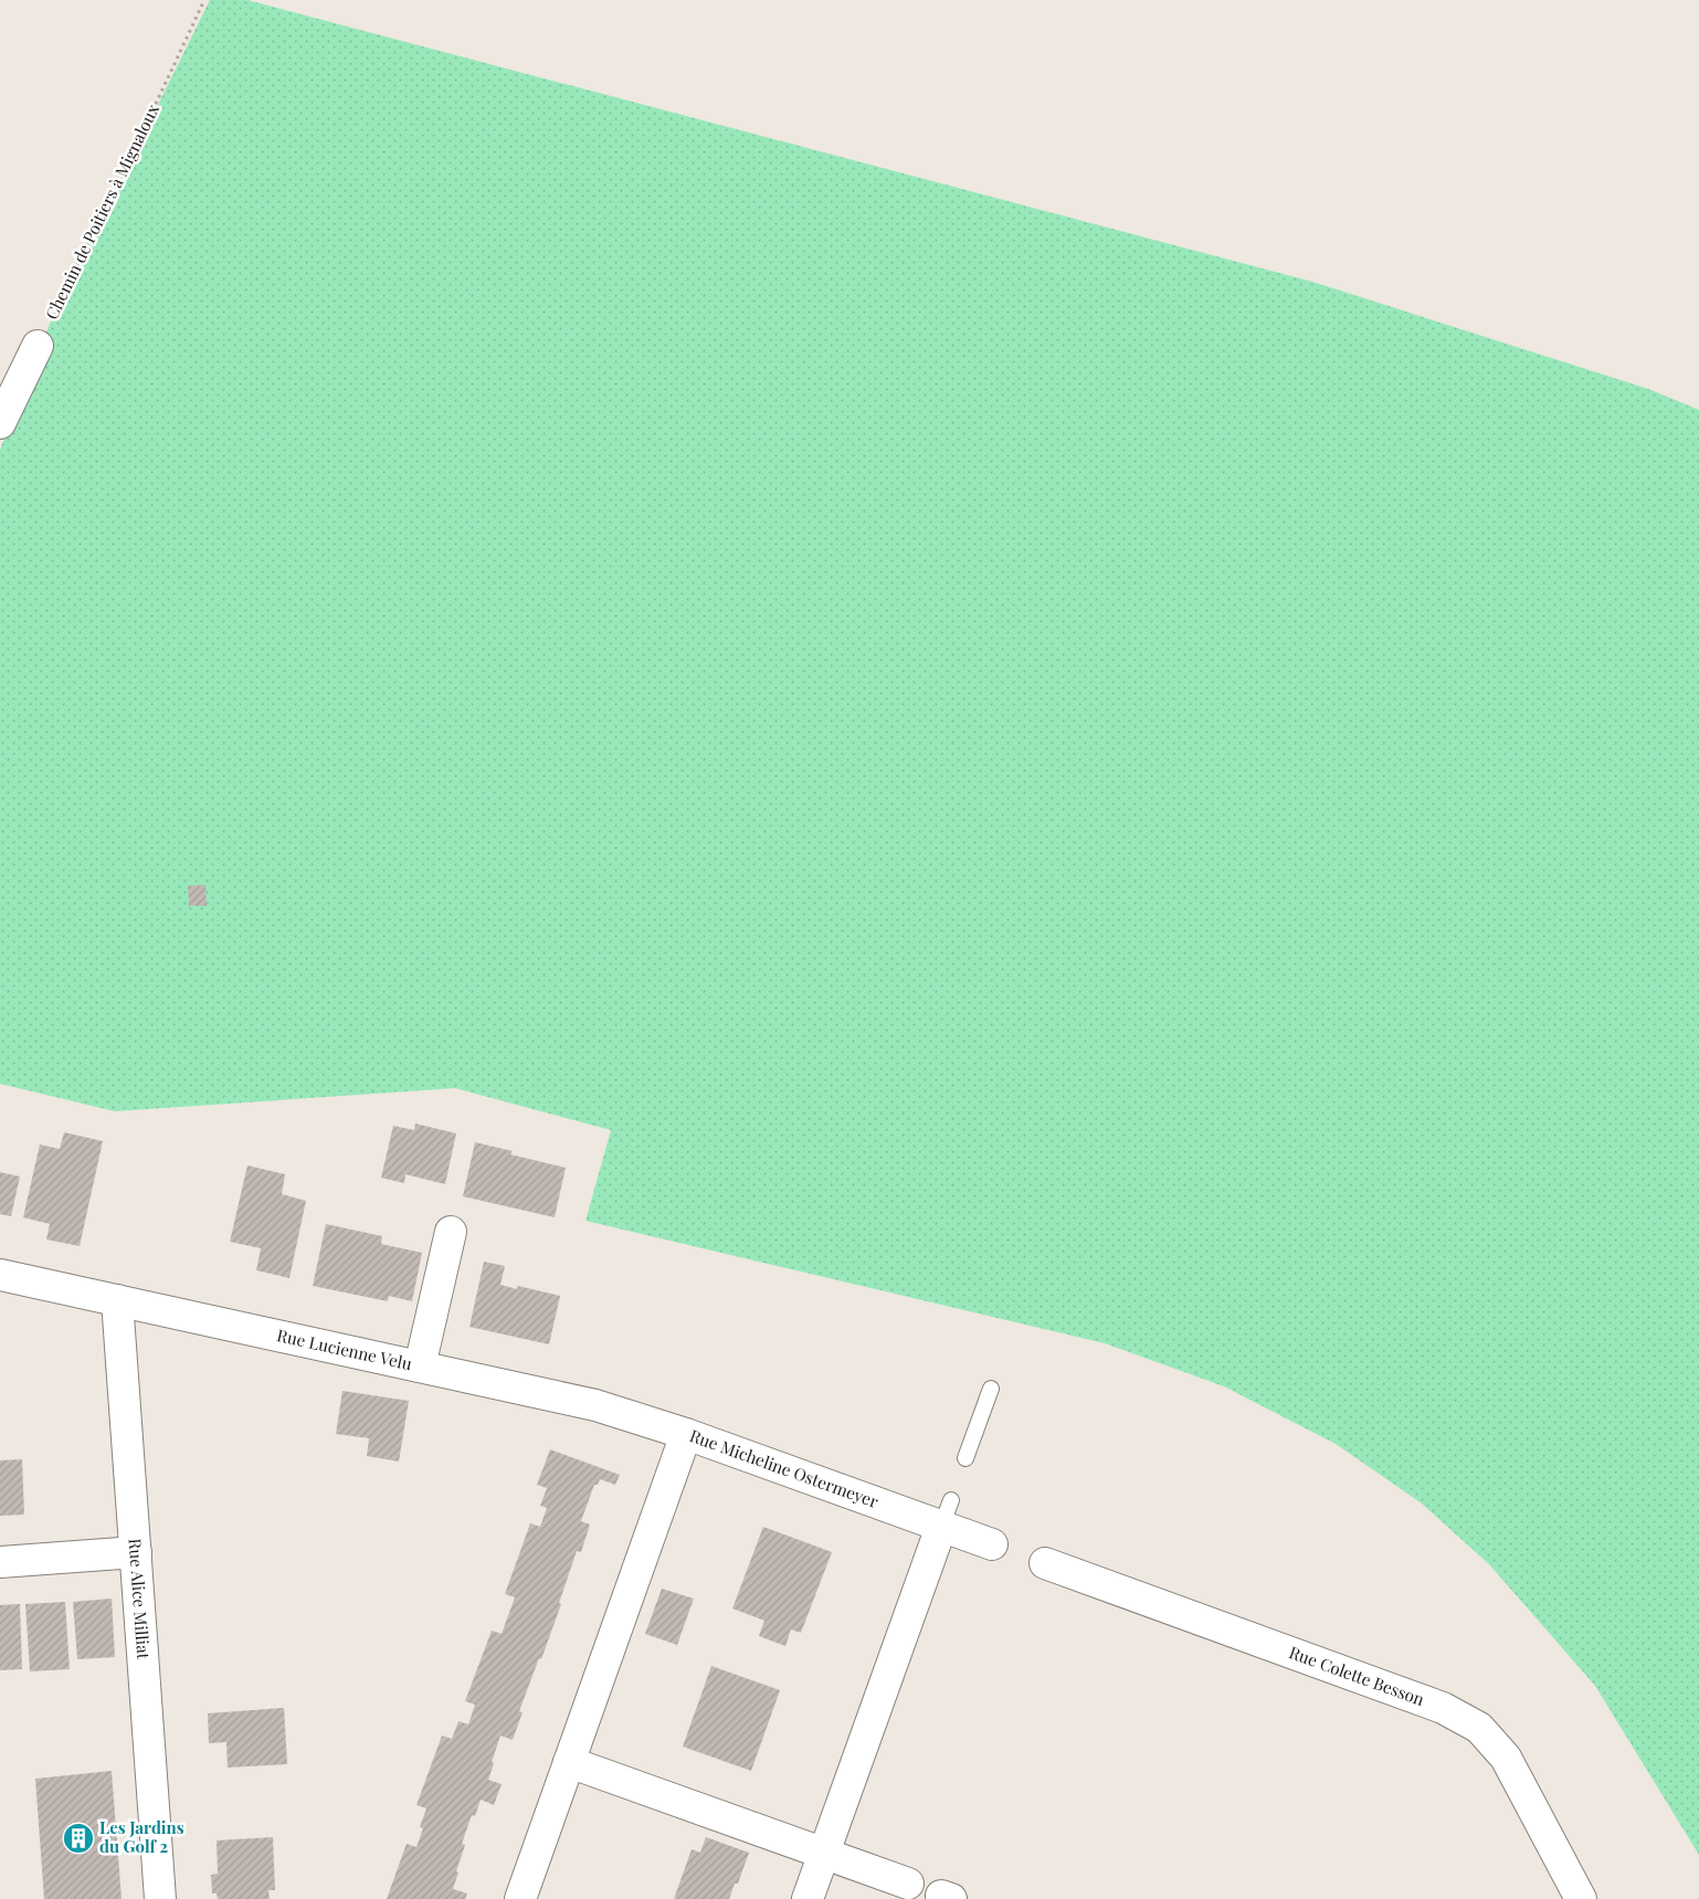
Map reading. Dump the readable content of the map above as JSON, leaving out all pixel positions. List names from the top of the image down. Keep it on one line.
{"streets":{"street":["Rue Lucienne Velu","Rue Micheline Ostermeyer","Rue Alice Milliat","Rue Colette Besson"],"path":["Chemin de Poitiers à Mignaloux"]},"crossings":[["Rue Lucienne Velu","Rue Micheline Ostermeyer"],["Rue Lucienne Velu","Rue Alice Milliat"]],"places":{"building":["Les Jardins du Golf 2"]}}
